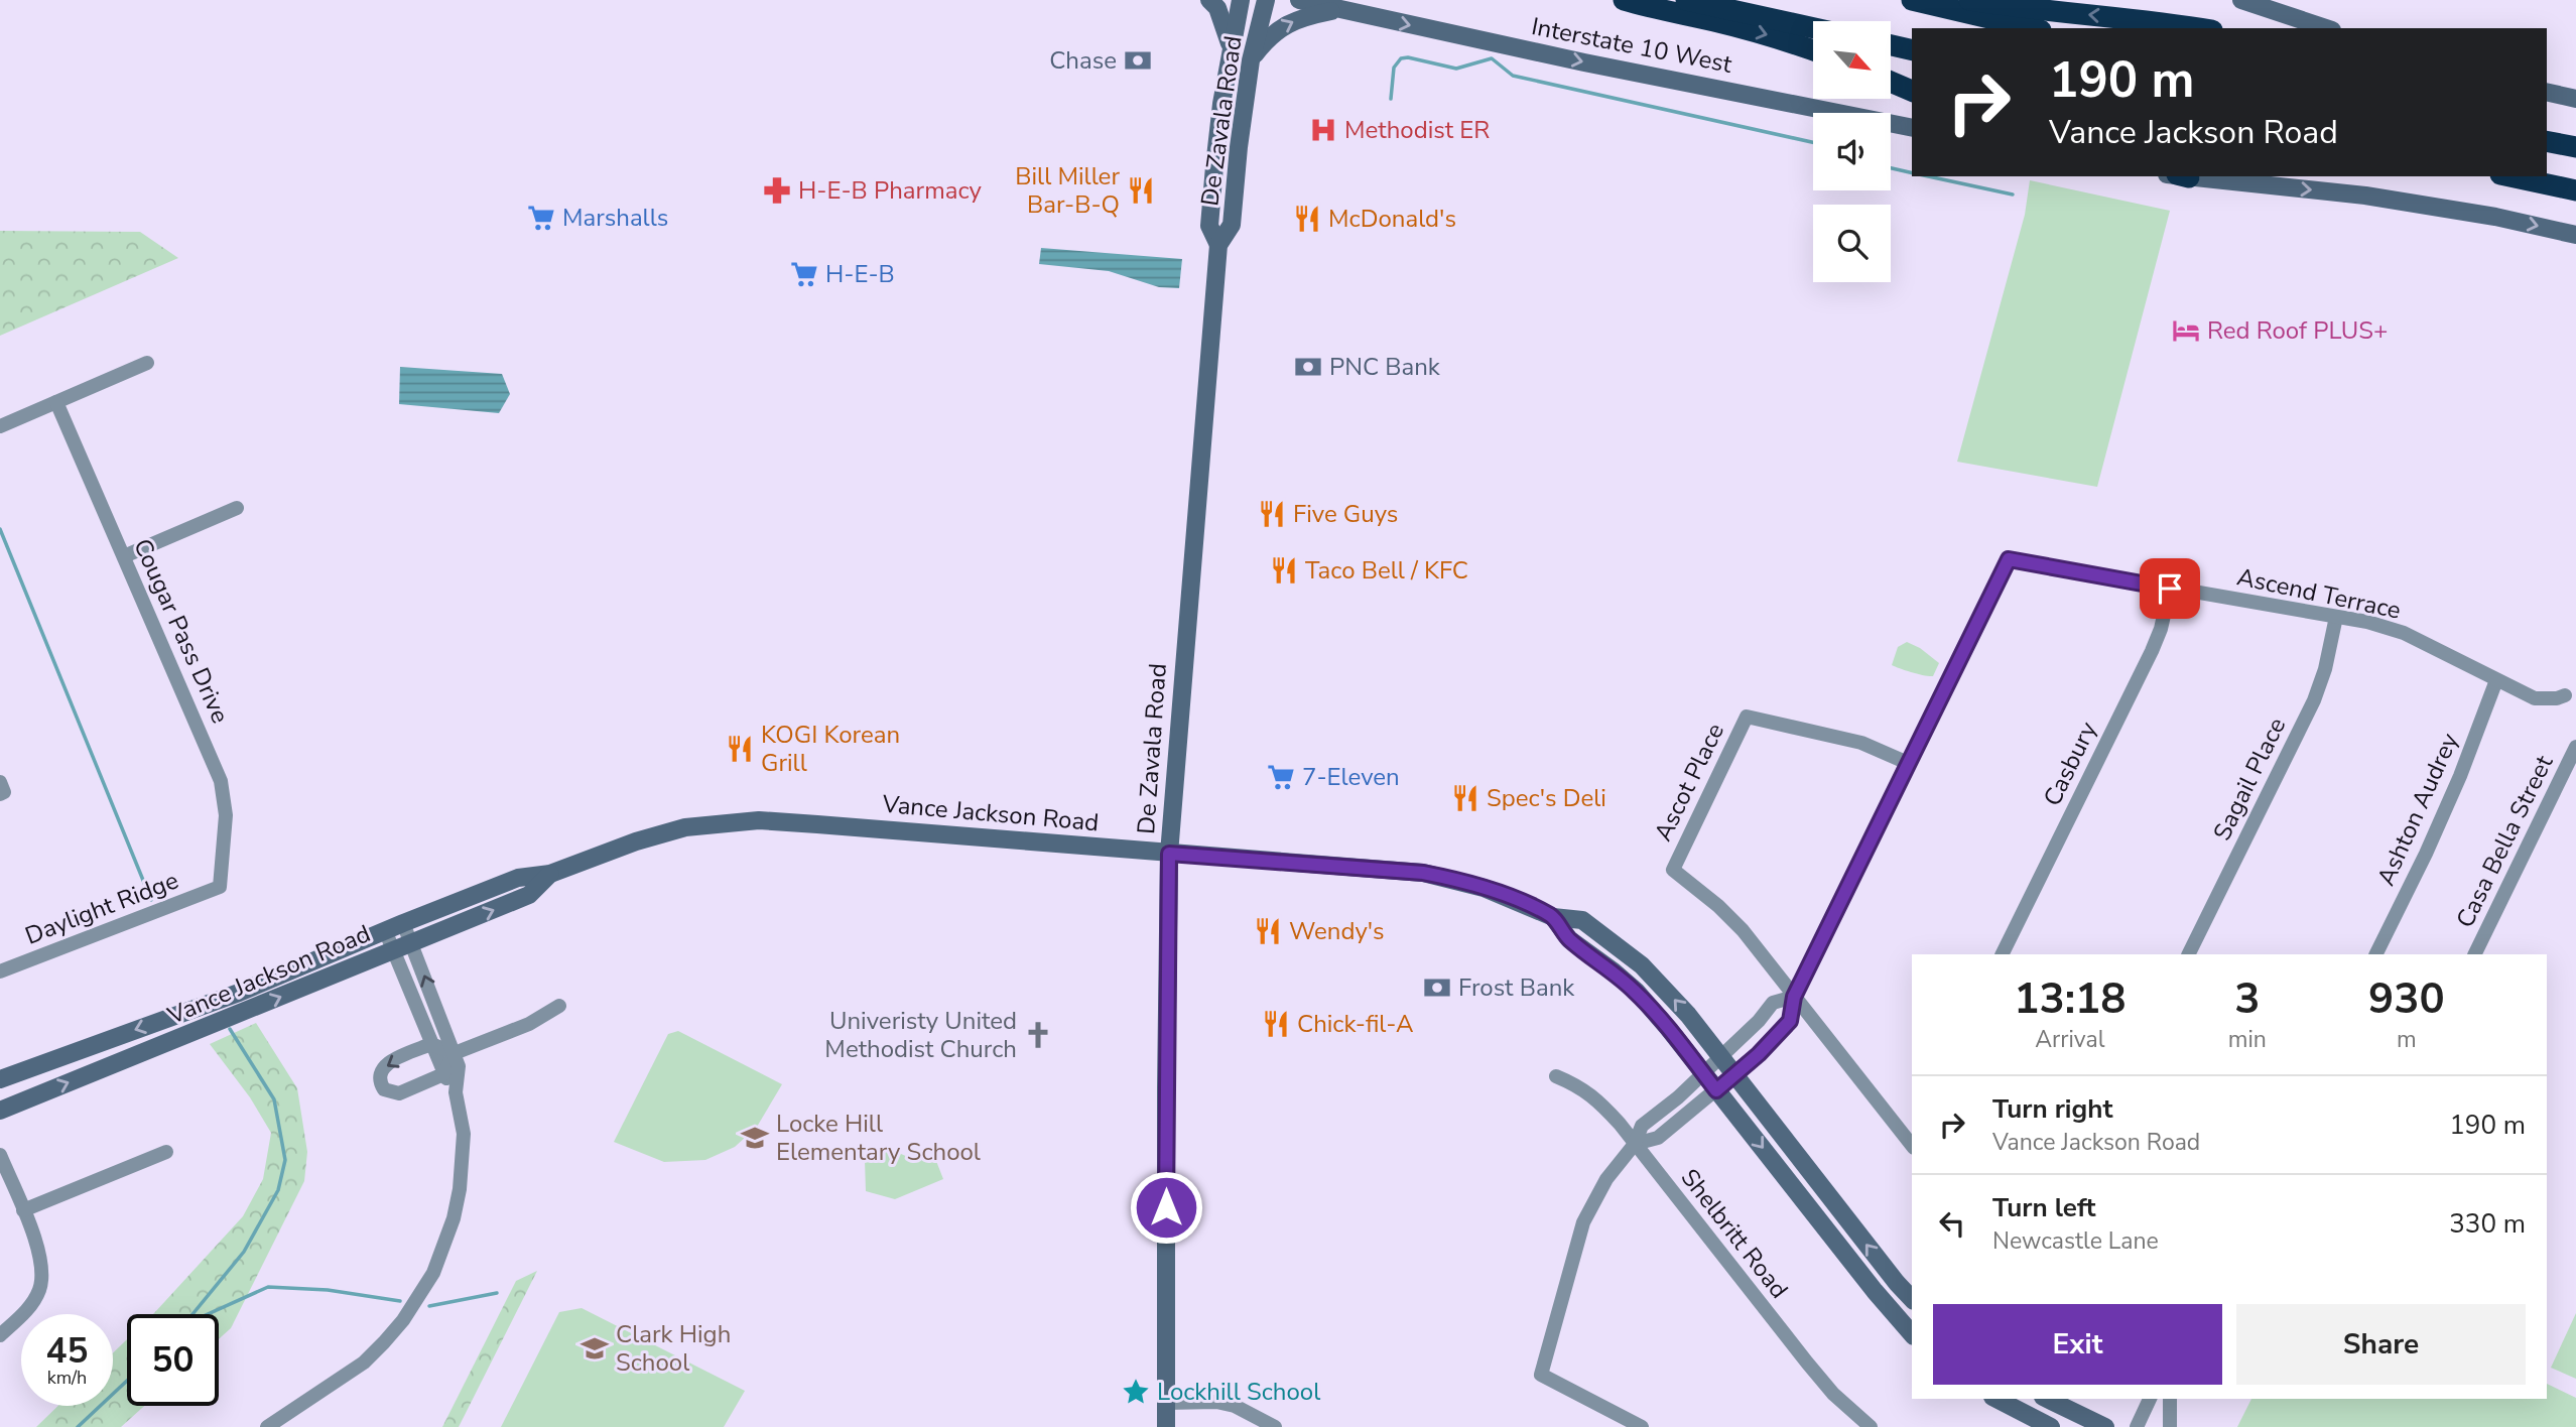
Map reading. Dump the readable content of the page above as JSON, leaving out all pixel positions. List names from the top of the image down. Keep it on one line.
{"streets":{"main road":["Interstate 10 West","De Zavala Road","Vance Jackson Road"],"street":["Ascend Terrace","Cougar Pass Drive","Casbury","Sagail Place","Ascot Place","Ashton Audrey","Casa Bella Street","Daylight Ridge","Shelbritt Road"]},"crossings":[["De Zavala Road","Vance Jackson Road"],["Ascend Terrace","Casbury"],["Ascend Terrace","Sagail Place"],["Ascend Terrace","Ascot Place"],["Ascend Terrace","Ashton Audrey"],["Cougar Pass Drive","Daylight Ridge"]],"one_way":["Interstate 10 West"],"places":{"bank":["Chase","PNC Bank","Frost Bank"],"hospital":["Methodist ER"],"pharmacy":["H-E-B Pharmacy"],"restaurant":["Bill Miller Bar-B-Q","McDonald's","Five Guys","Taco Bell / KFC","KOGI Korean Grill","Spec's Deli","Wendy's","Chick-fil-A"],"supermarket":["Marshalls","H-E-B","7-Eleven"],"hotel":["Red Roof PLUS+"],"church":["Univeristy United Methodist Church"],"school or university":["Locke Hill Elementary School","Clark High School"],"place":["Lockhill School"]},"north":"bottom right","page":{"turn":["190 m","Vance Jackson Road"],"eta":["13:18","Arrival","3","min","930","m"],"list":[{"name":"Turn right","note":"Vance Jackson Road","value":"190 m"},{"name":"Turn left","note":"Newcastle Lane","value":"330 m"}],"buttons":["Exit","Share"],"speed":"45 km/h","limit":"50"}}
